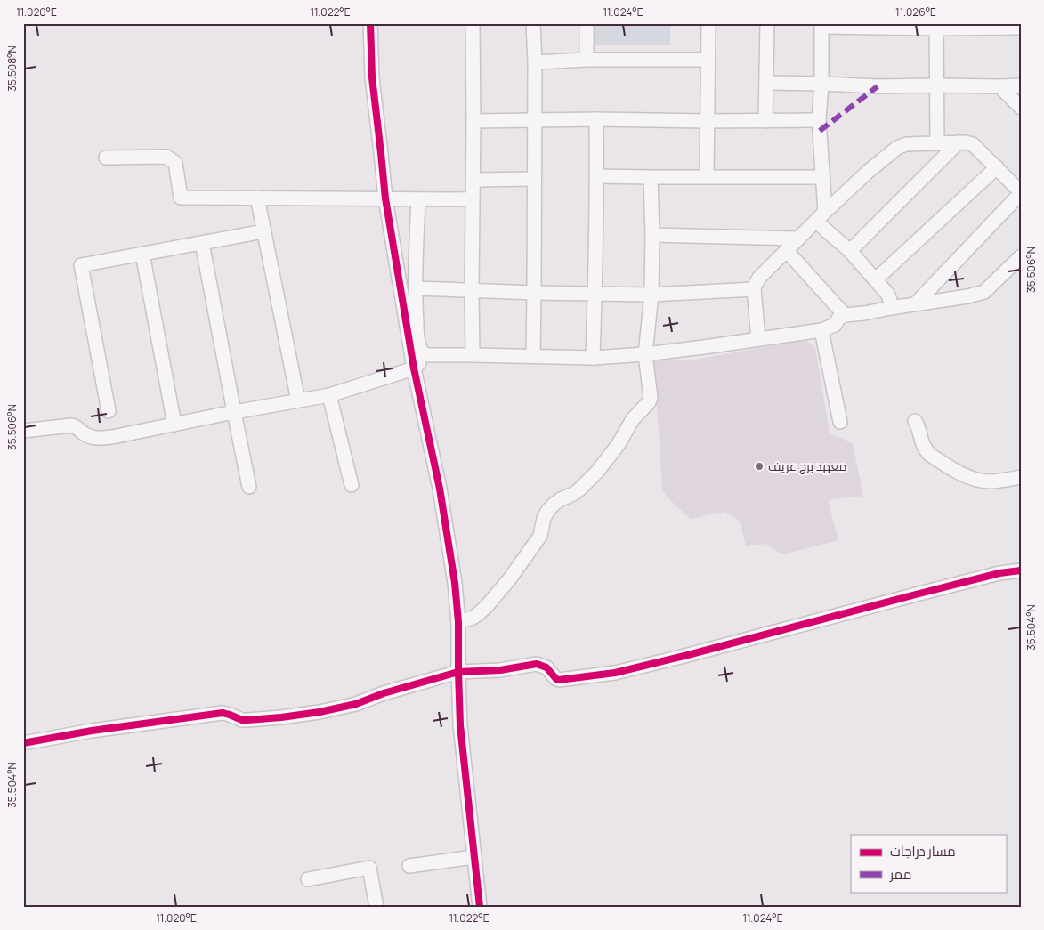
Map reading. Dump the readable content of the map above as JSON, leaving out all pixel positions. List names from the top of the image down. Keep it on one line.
{"places":["معهد برج عريف"],"legend":["مسار دراجات","ممر"],"coordinates":["11.020°E","11.022°E","11.024°E","11.026°E","35.508°N","35.506°N","35.504°N"]}
